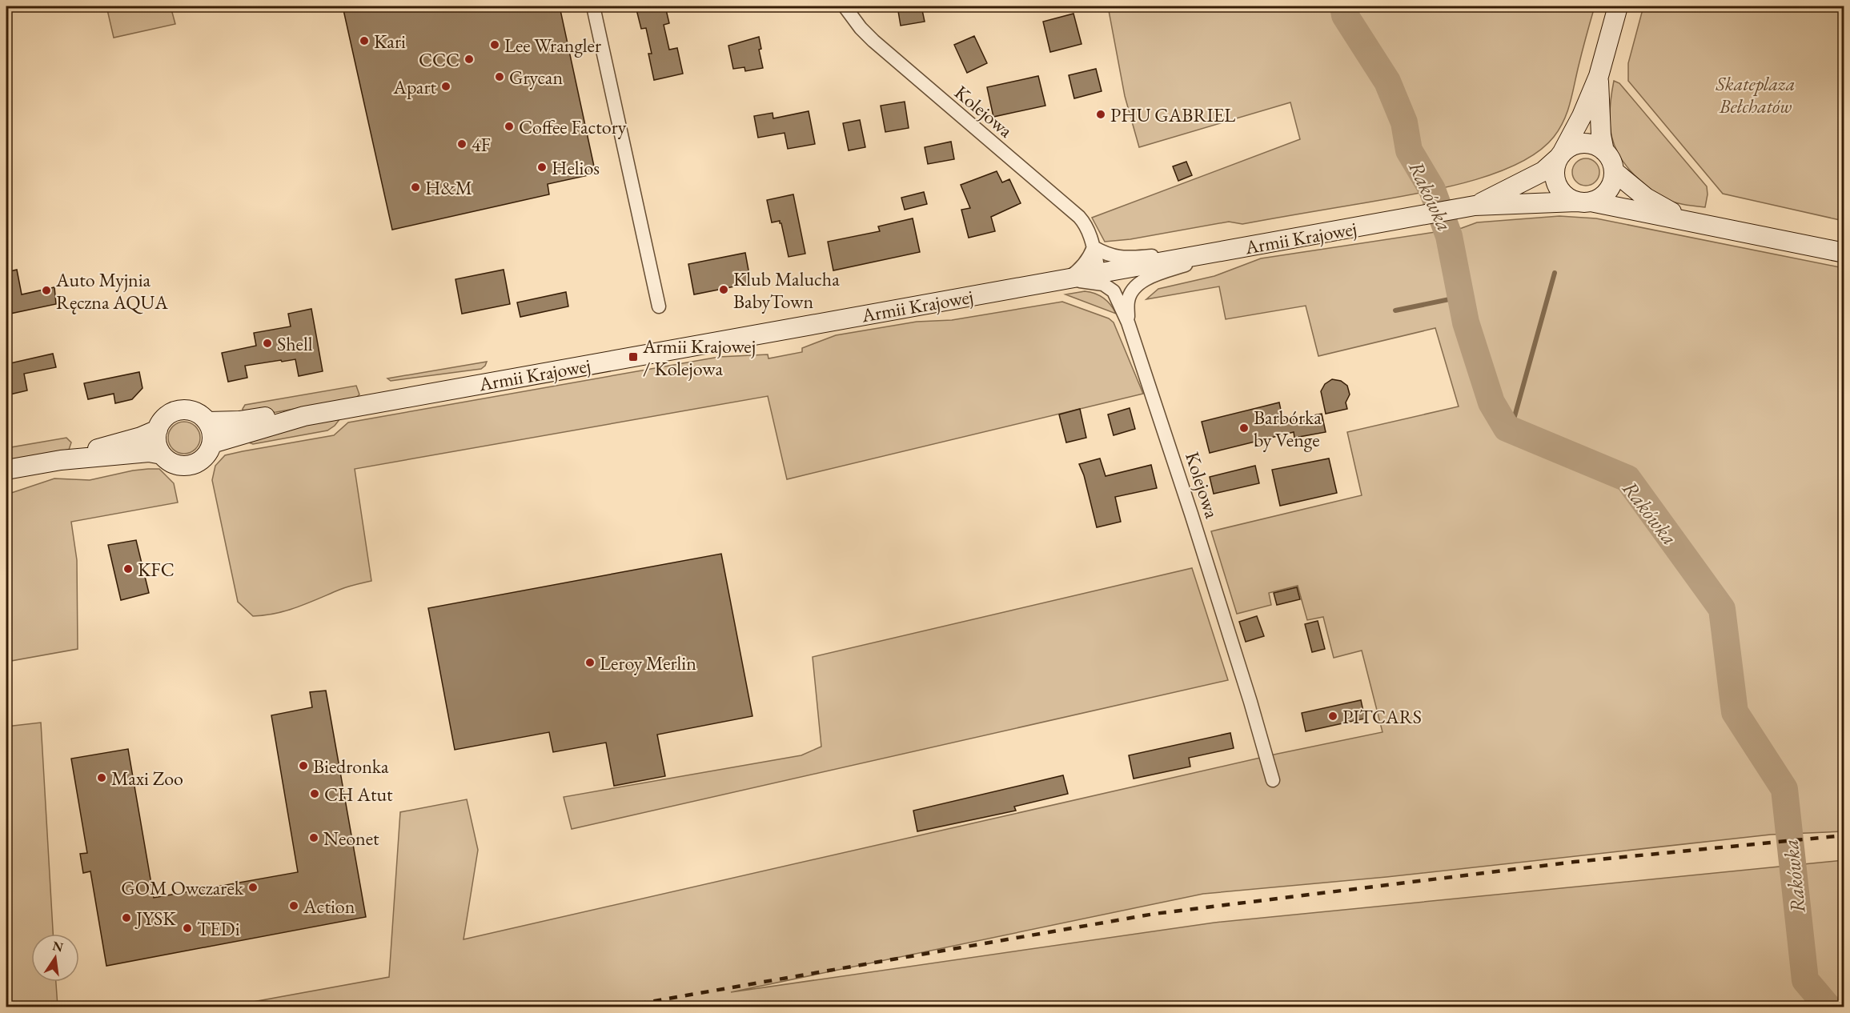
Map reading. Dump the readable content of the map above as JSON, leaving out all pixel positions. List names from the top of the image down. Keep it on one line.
{"streets":{"street":["Kolejowa","Armii Krajowej"]},"crossings":[["Kolejowa","Armii Krajowej"]],"water":["Rakówka"],"parks":["Skateplaza Bełchatów"],"places":{"other":["Kari","Lee Wrangler","CCC","Grycan","Apart","PHU GABRIEL","Coffee Factory","4F","Helios","H&M","Klub Malucha BabyTown","Auto Myjnia Ręczna AQUA","Shell","Barbórka by Venge","KFC","Leroy Merlin","PITCARS","Biedronka","Maxi Zoo","CH Atut","Neonet","GOM Owczarek","Action","JYSK","TEDi"],"transit":["Armii Krajowej / Kolejowa"]},"north":"top"}
